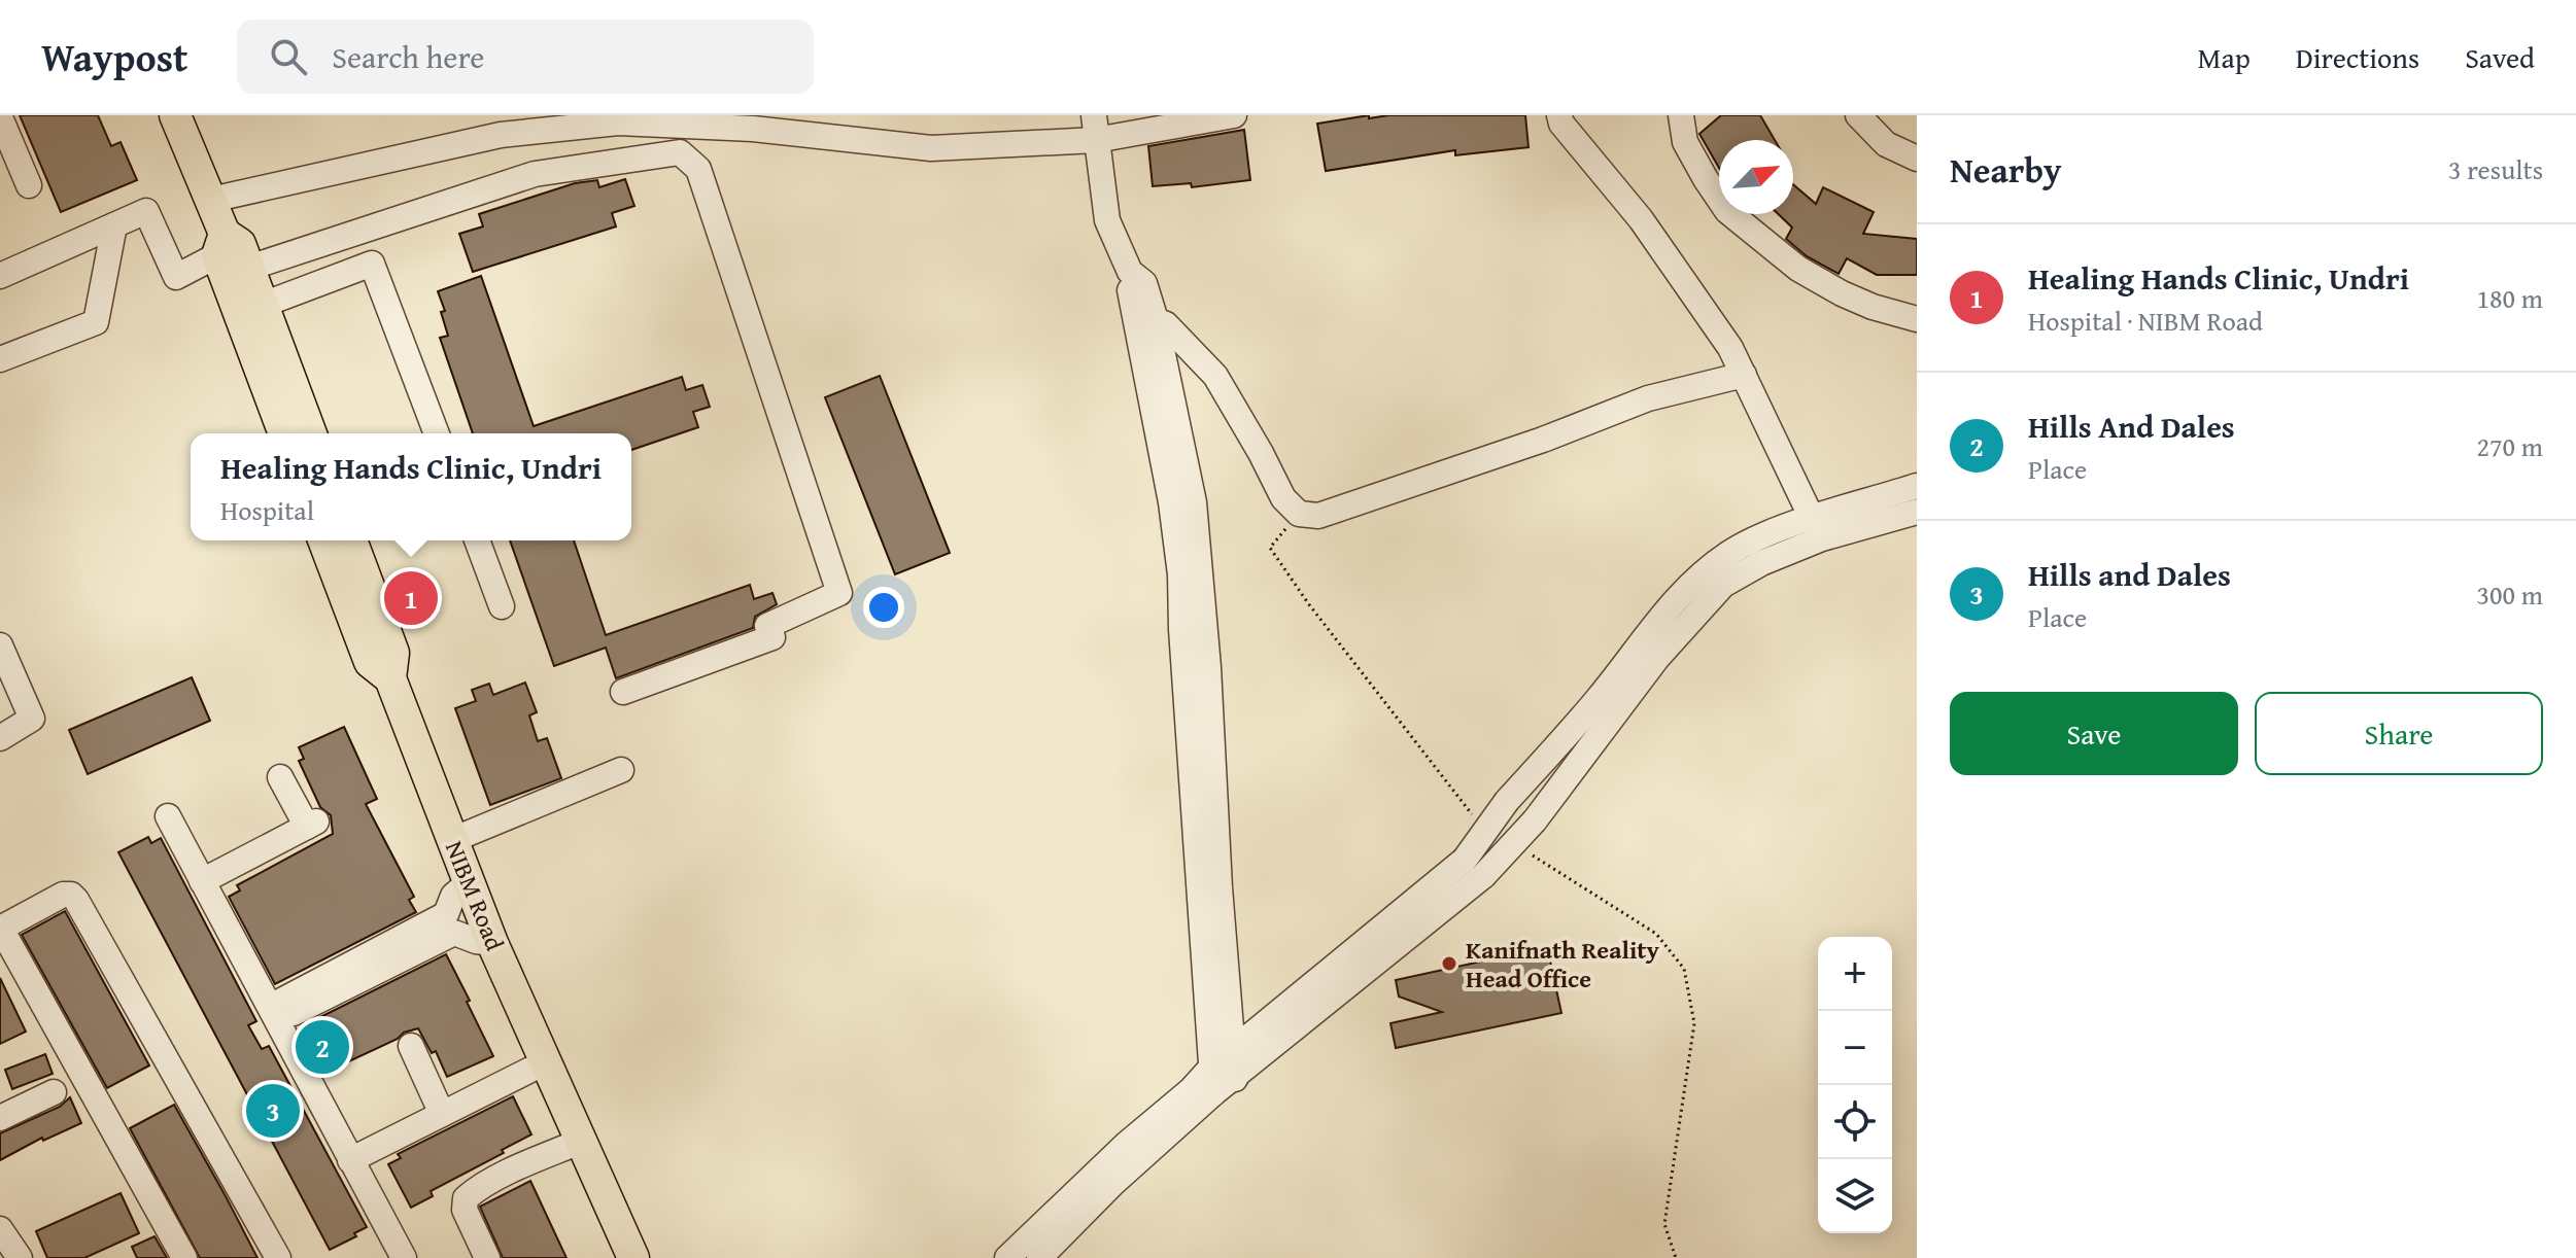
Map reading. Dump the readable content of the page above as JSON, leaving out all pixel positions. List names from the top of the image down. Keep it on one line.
{"streets":{"main road":["NIBM Road"]},"places":["Kanifnath Reality Head Office"],"north":"top right","page":{"header":"Waypost","search":"Search here","nav":["Map","Directions","Saved"],"heading":["Nearby","3 results"],"list":[{"mark":"1","name":"Healing Hands Clinic, Undri","note":"Hospital · NIBM Road","value":"180 m"},{"mark":"2","name":"Hills And Dales","note":"Place","value":"270 m"},{"mark":"3","name":"Hills and Dales","note":"Place","value":"300 m"}],"popup":["Healing Hands Clinic, Undri","Hospital"],"pins":["1","2","3"],"buttons":["Save","Share"],"map_buttons":["+","−"]}}
